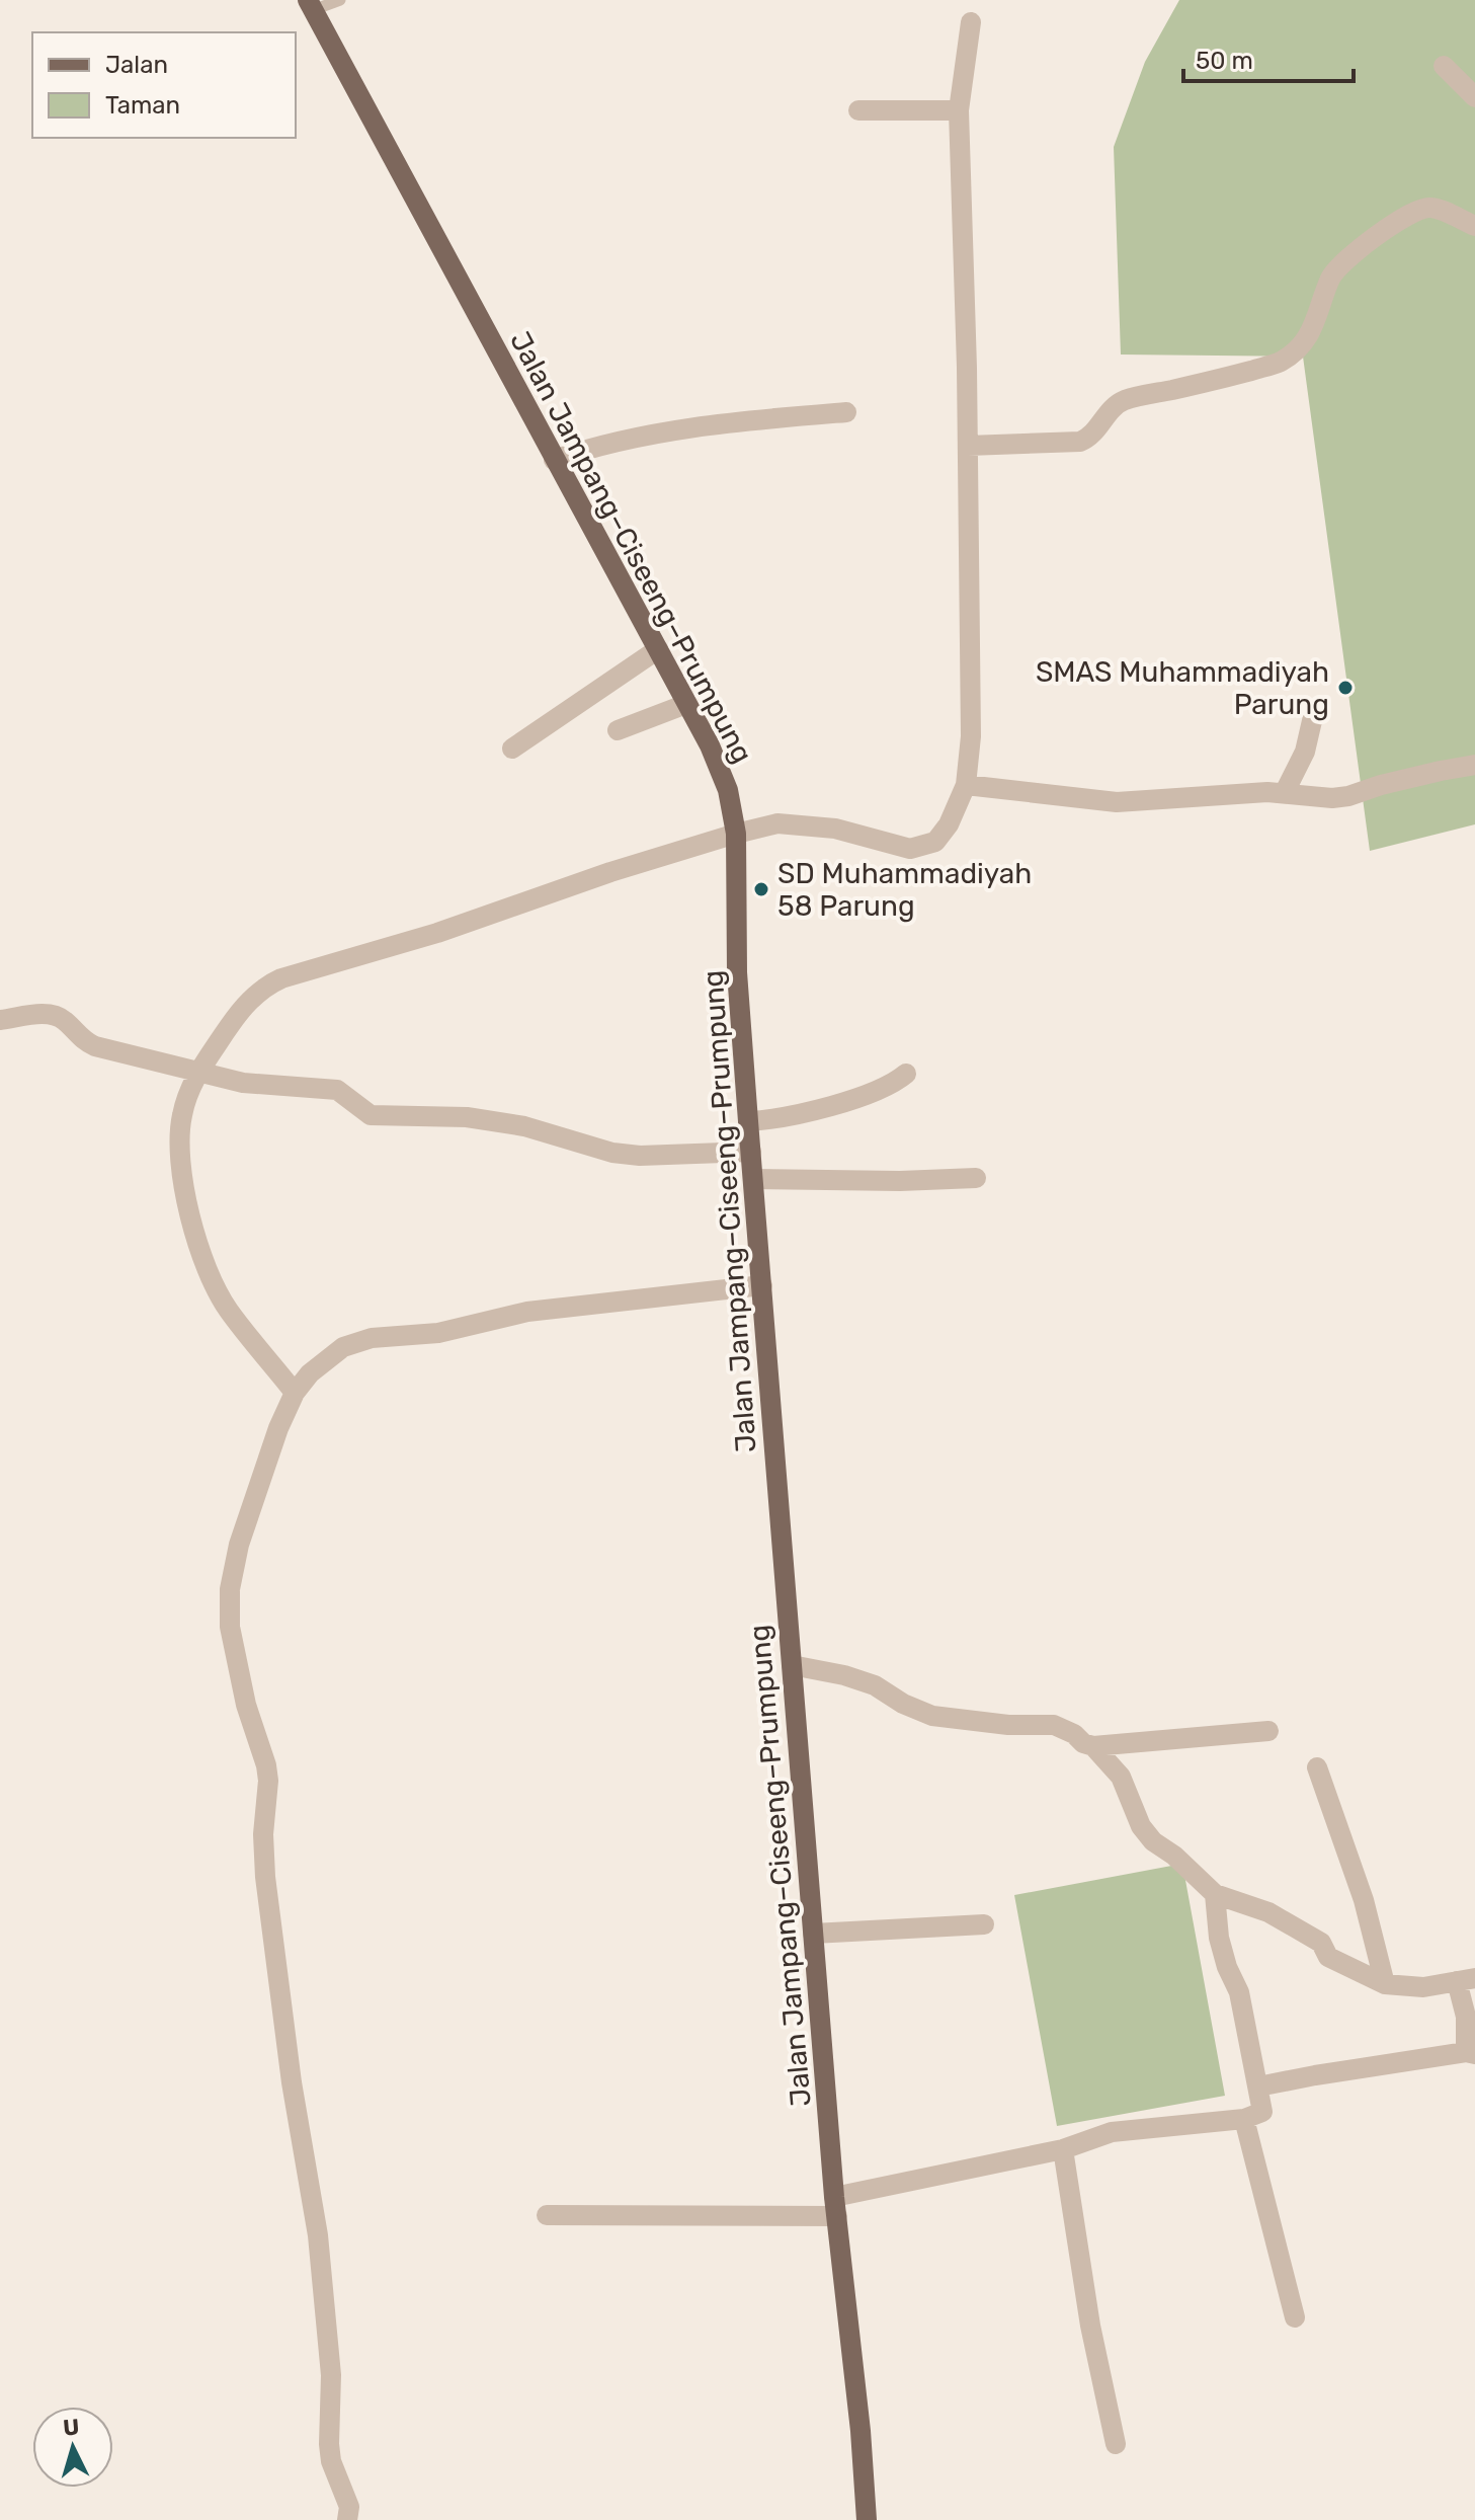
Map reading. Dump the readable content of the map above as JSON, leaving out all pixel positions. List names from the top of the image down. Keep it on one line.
{"streets":{"main road":["Jalan Jampang–Ciseeng–Prumpung"]},"places":["SMAS Muhammadiyah Parung","SD Muhammadiyah 58 Parung"],"legend":["Jalan","Taman"],"scale_bar":"50 m","north":"top"}
